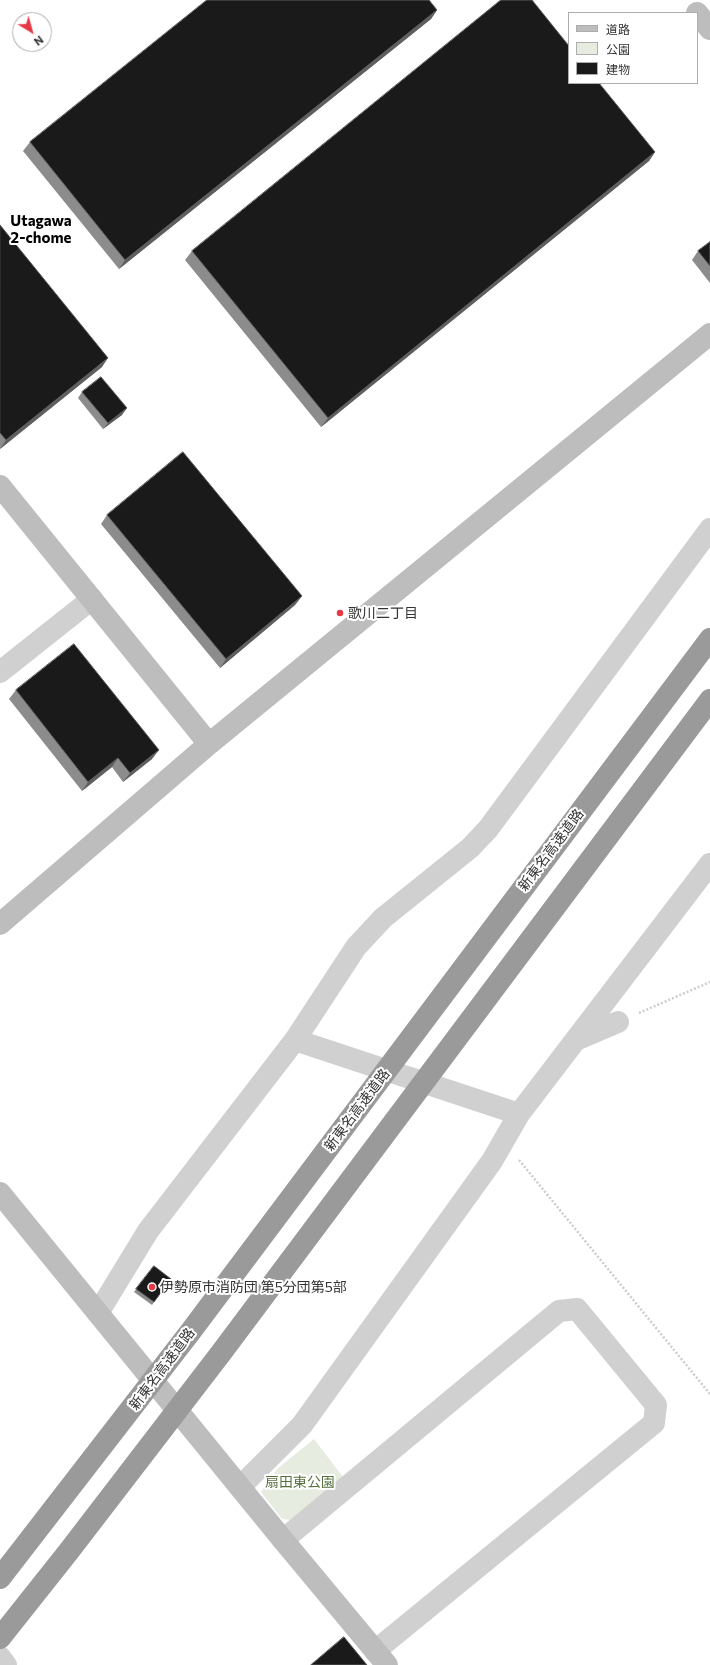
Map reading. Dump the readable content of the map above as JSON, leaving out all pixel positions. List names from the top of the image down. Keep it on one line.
{"streets":{"highway":["新東名高速道路"]},"districts":["Utagawa 2-chome"],"parks":["扇田東公園"],"places":["歌川二丁目","伊勢原市消防団 第5分団第5部"],"legend":["道路","公園","建物"],"north":"bottom right"}
